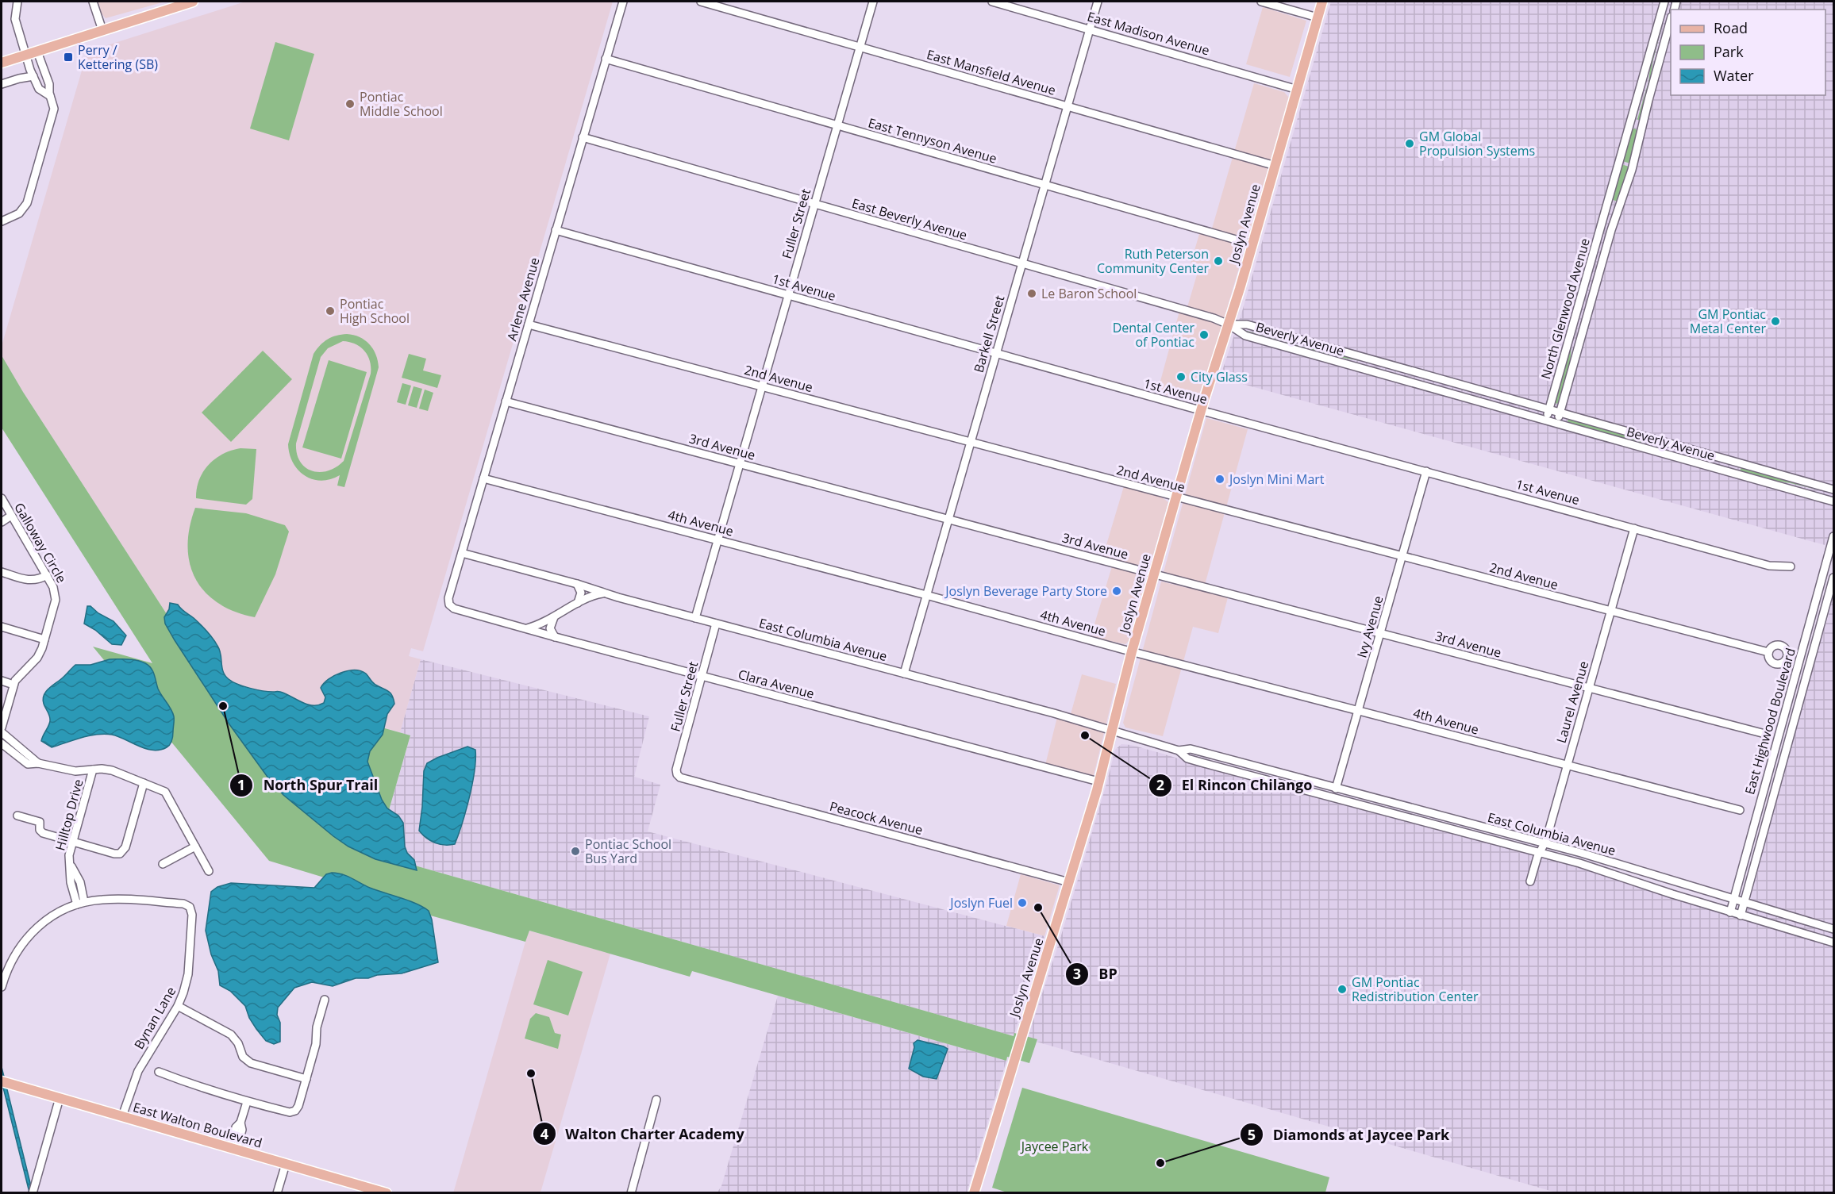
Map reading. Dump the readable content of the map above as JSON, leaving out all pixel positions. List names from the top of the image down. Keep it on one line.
{"streets":{"main road":["Joslyn Avenue","East Walton Boulevard"],"street":["East Madison Avenue","East Mansfield Avenue","East Tennyson Avenue","East Beverly Avenue","Fuller Street","1st Avenue","Arlene Avenue","North Glenwood Avenue","Barkell Street","Beverly Avenue","2nd Avenue","3rd Avenue","4th Avenue","Galloway Circle","Ivy Avenue","East Columbia Avenue","Clara Avenue","Laurel Avenue","East Highwood Boulevard","Hilltop Drive","Peacock Avenue","Bynan Lane"]},"crossings":[["East Madison Avenue","Joslyn Avenue"],["East Madison Avenue","Barkell Street"],["East Mansfield Avenue","Fuller Street"],["East Mansfield Avenue","Joslyn Avenue"],["East Mansfield Avenue","Barkell Street"],["East Tennyson Avenue","Fuller Street"],["East Tennyson Avenue","Joslyn Avenue"],["East Tennyson Avenue","Arlene Avenue"],["East Tennyson Avenue","Barkell Street"],["East Beverly Avenue","Fuller Street"],["East Beverly Avenue","Joslyn Avenue"],["East Beverly Avenue","Arlene Avenue"],["East Beverly Avenue","Barkell Street"],["East Beverly Avenue","Beverly Avenue"],["Fuller Street","1st Avenue"],["Fuller Street","2nd Avenue"],["Fuller Street","3rd Avenue"],["Fuller Street","4th Avenue"],["Fuller Street","East Columbia Avenue"],["Fuller Street","Clara Avenue"],["Fuller Street","Peacock Avenue"],["Joslyn Avenue","1st Avenue"],["Joslyn Avenue","Beverly Avenue"],["Joslyn Avenue","2nd Avenue"],["Joslyn Avenue","3rd Avenue"],["Joslyn Avenue","4th Avenue"],["Joslyn Avenue","East Columbia Avenue"],["Joslyn Avenue","Clara Avenue"],["Joslyn Avenue","Peacock Avenue"],["1st Avenue","Arlene Avenue"],["1st Avenue","Barkell Street"],["1st Avenue","Ivy Avenue"],["1st Avenue","Laurel Avenue"],["Arlene Avenue","2nd Avenue"],["Arlene Avenue","3rd Avenue"],["Arlene Avenue","4th Avenue"],["Arlene Avenue","East Columbia Avenue"],["Arlene Avenue","Clara Avenue"],["North Glenwood Avenue","Beverly Avenue"],["Barkell Street","2nd Avenue"],["Barkell Street","3rd Avenue"],["Barkell Street","4th Avenue"],["Barkell Street","East Columbia Avenue"],["2nd Avenue","Ivy Avenue"],["2nd Avenue","Laurel Avenue"],["3rd Avenue","Ivy Avenue"],["3rd Avenue","Laurel Avenue"],["4th Avenue","Ivy Avenue"],["4th Avenue","Laurel Avenue"],["Ivy Avenue","East Columbia Avenue"],["East Columbia Avenue","Laurel Avenue"],["East Columbia Avenue","East Highwood Boulevard"],["Hilltop Drive","Bynan Lane"],["Bynan Lane","East Walton Boulevard"]],"parks":["Jaycee Park"],"places":{"transit":["Perry / Kettering (SB)"],"other":["Pontiac Middle School","GM Global Propulsion Systems","Ruth Peterson Community Center","Le Baron School","Pontiac High School","GM Pontiac Metal Center","Dental Center of Pontiac","City Glass","Joslyn Mini Mart","Joslyn Beverage Party Store","North Spur Trail","El Rincon Chilango","Pontiac School Bus Yard","Joslyn Fuel","BP","GM Pontiac Redistribution Center","Walton Charter Academy","Diamonds at Jaycee Park"]},"legend":["Road","Park","Water"]}
